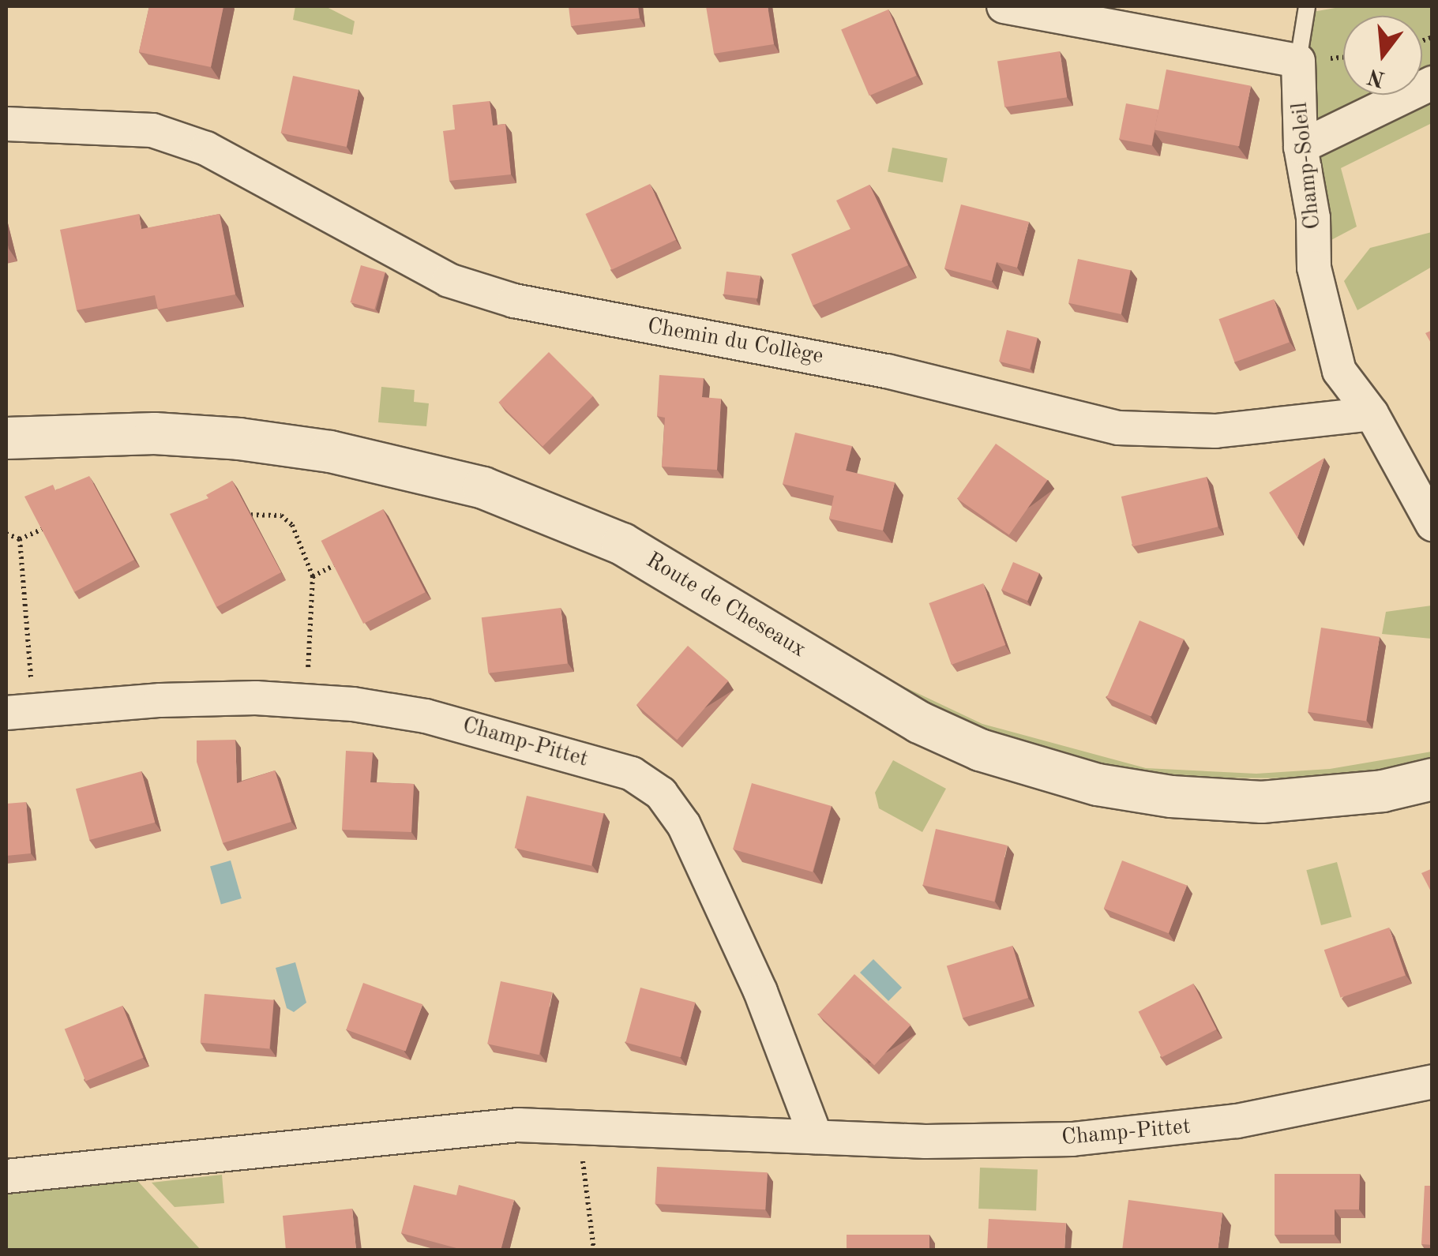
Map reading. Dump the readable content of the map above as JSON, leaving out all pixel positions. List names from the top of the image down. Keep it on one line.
{"streets":{"street":["Champ-Soleil","Chemin du Collège","Route de Cheseaux","Champ-Pittet"]},"crossings":[["Champ-Soleil","Chemin du Collège"]],"north":"bottom"}
